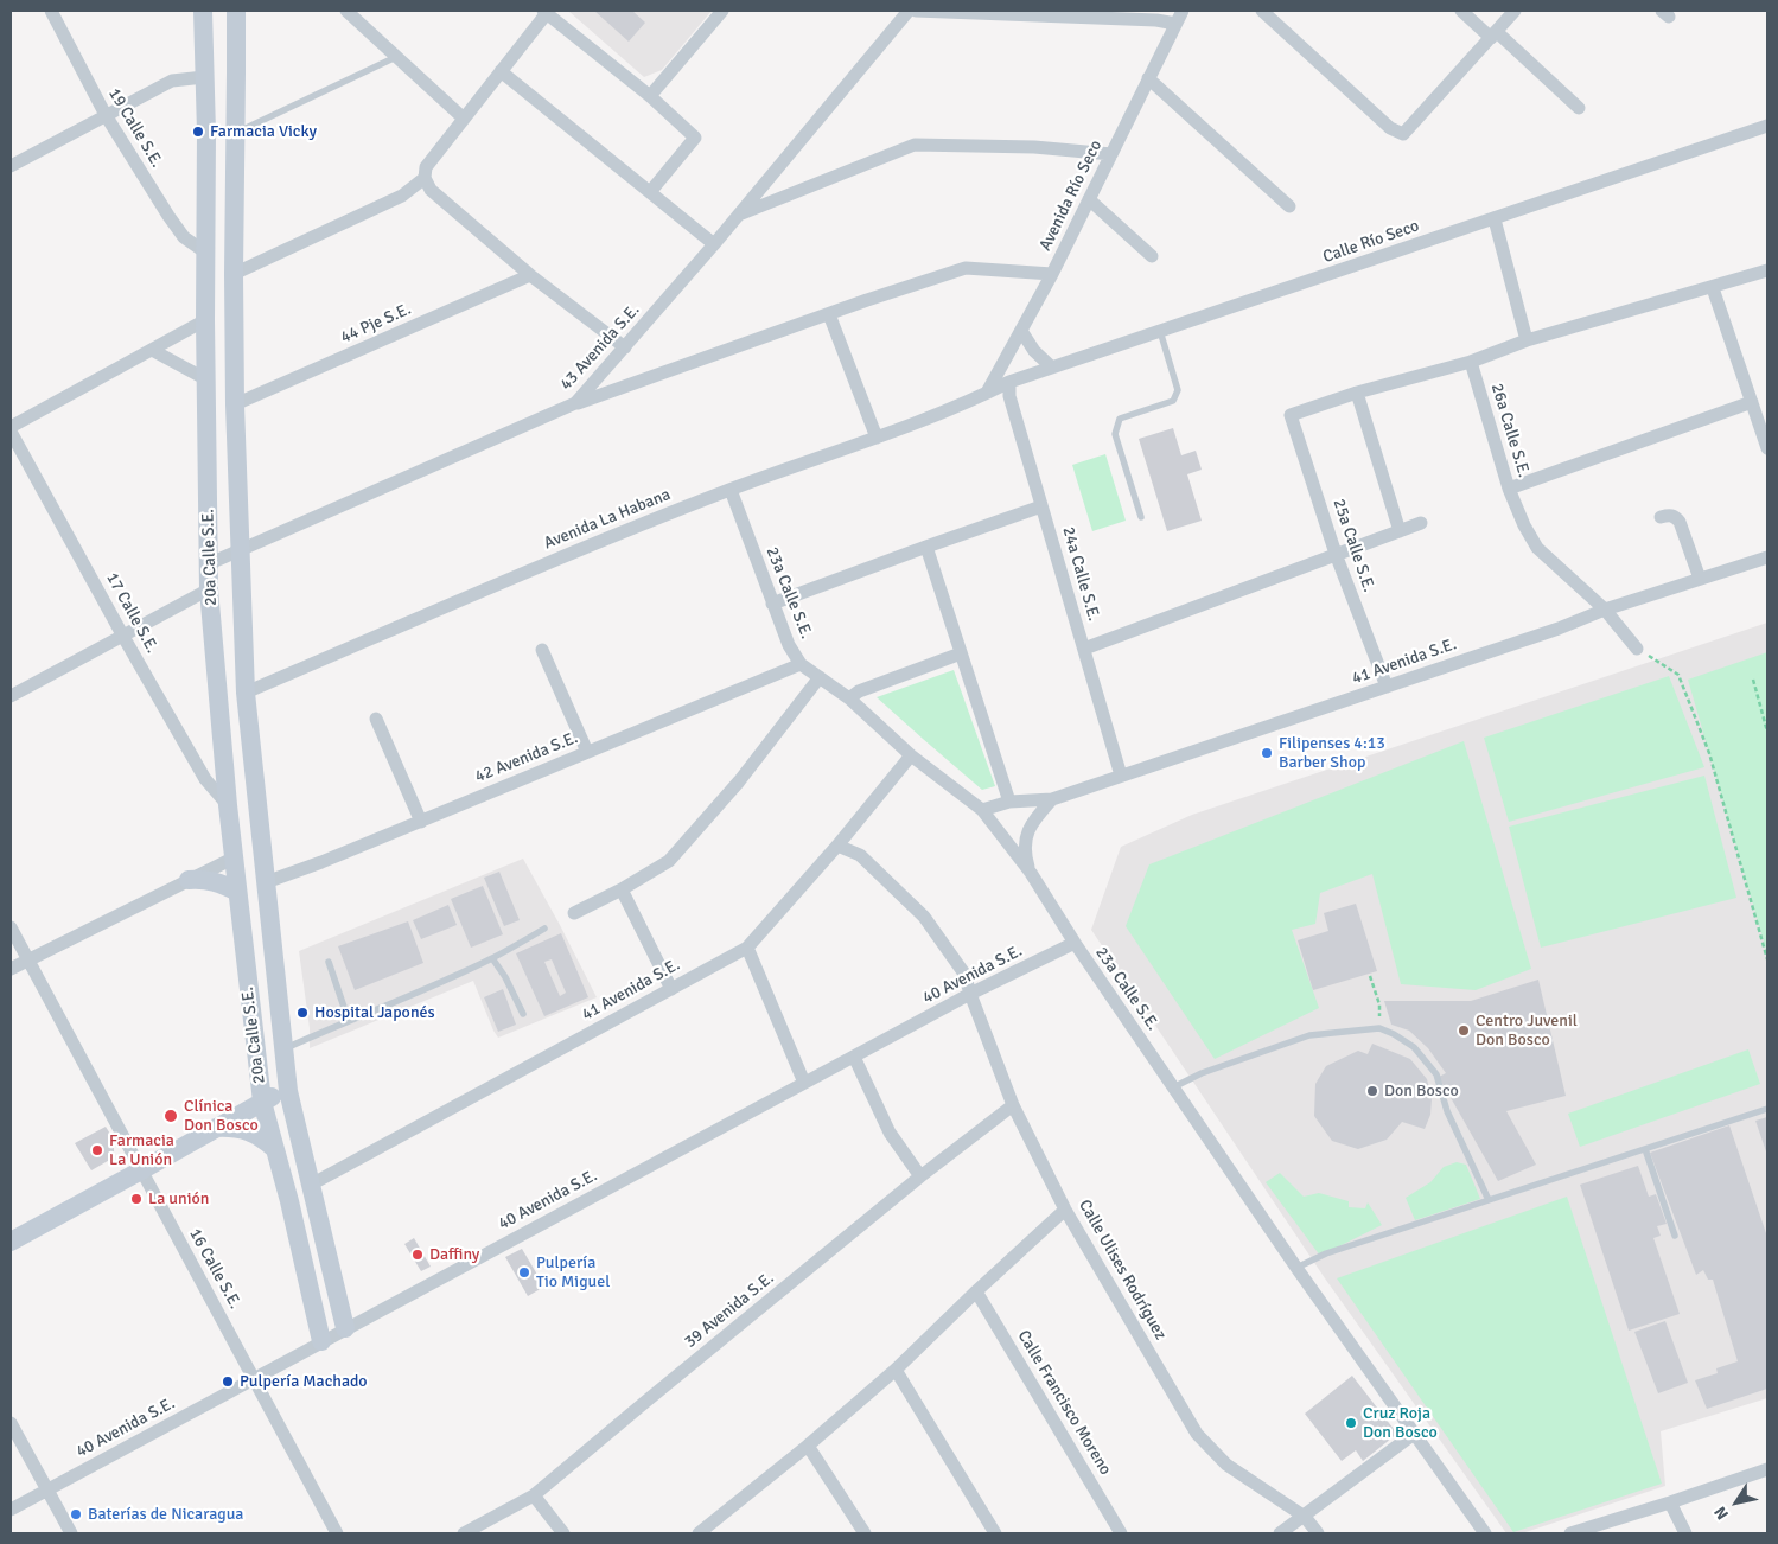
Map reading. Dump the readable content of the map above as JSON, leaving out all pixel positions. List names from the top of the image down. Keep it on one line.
{"streets":{"street":["19 Calle S.E.","Avenida Río Seco","Calle Río Seco","44 Pje S.E.","43 Avenida S.E.","26a Calle S.E.","Avenida La Habana","25a Calle S.E.","20a Calle S.E.","24a Calle S.E.","23a Calle S.E.","17 Calle S.E.","41 Avenida S.E.","42 Avenida S.E.","40 Avenida S.E.","16 Calle S.E.","Calle Ulises Rodríguez","39 Avenida S.E.","Calle Francisco Moreno"]},"crossings":[["19 Calle S.E.","20a Calle S.E."],["Avenida Río Seco","Calle Río Seco"],["Avenida Río Seco","Avenida La Habana"],["Calle Río Seco","Avenida La Habana"],["Calle Río Seco","24a Calle S.E."],["44 Pje S.E.","20a Calle S.E."],["43 Avenida S.E.","20a Calle S.E."],["26a Calle S.E.","41 Avenida S.E."],["Avenida La Habana","20a Calle S.E."],["Avenida La Habana","23a Calle S.E."],["25a Calle S.E.","41 Avenida S.E."],["20a Calle S.E.","17 Calle S.E."],["20a Calle S.E.","41 Avenida S.E."],["20a Calle S.E.","42 Avenida S.E."],["20a Calle S.E.","40 Avenida S.E."],["24a Calle S.E.","41 Avenida S.E."],["23a Calle S.E.","41 Avenida S.E."],["23a Calle S.E.","42 Avenida S.E."],["23a Calle S.E.","40 Avenida S.E."],["41 Avenida S.E.","Calle Ulises Rodríguez"],["40 Avenida S.E.","16 Calle S.E."],["40 Avenida S.E.","Calle Ulises Rodríguez"],["Calle Ulises Rodríguez","39 Avenida S.E."]],"places":["Farmacia Vicky","Filipenses 4:13 Barber Shop","Hospital Japonés","Centro Juvenil Don Bosco","Don Bosco","Clínica Don Bosco","Farmacia La Unión","La unión","Daffiny","Pulpería Tio Miguel","Pulpería Machado","Cruz Roja Don Bosco","Baterías de Nicaragua"],"north":"bottom left"}
